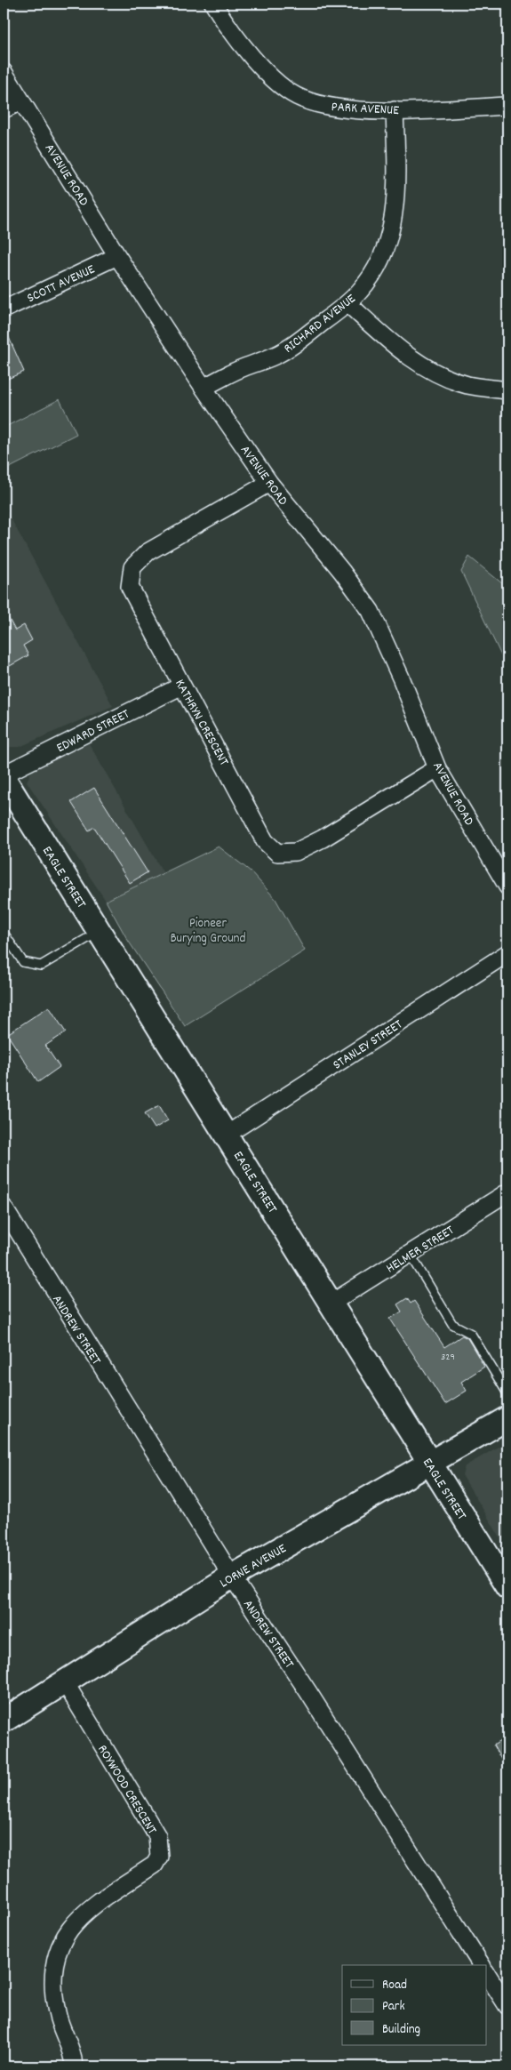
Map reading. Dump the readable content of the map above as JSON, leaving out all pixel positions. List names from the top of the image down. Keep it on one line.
{"streets":{"main road":["EAGLE STREET","LORNE AVENUE"],"street":["PARK AVENUE","AVENUE ROAD","SCOTT AVENUE","RICHARD AVENUE","KATHRYN CRESCENT","EDWARD STREET","STANLEY STREET","HELMER STREET","ANDREW STREET","ROYWOOD CRESCENT"]},"crossings":[["PARK AVENUE","RICHARD AVENUE"],["AVENUE ROAD","SCOTT AVENUE"],["AVENUE ROAD","RICHARD AVENUE"],["AVENUE ROAD","KATHRYN CRESCENT"],["KATHRYN CRESCENT","EDWARD STREET"],["EDWARD STREET","EAGLE STREET"],["EAGLE STREET","STANLEY STREET"],["EAGLE STREET","HELMER STREET"],["EAGLE STREET","LORNE AVENUE"],["ANDREW STREET","LORNE AVENUE"],["LORNE AVENUE","ROYWOOD CRESCENT"]],"parks":["Pioneer Burying Ground"],"house_numbers":["329"],"legend":["Road","Park","Building"]}
